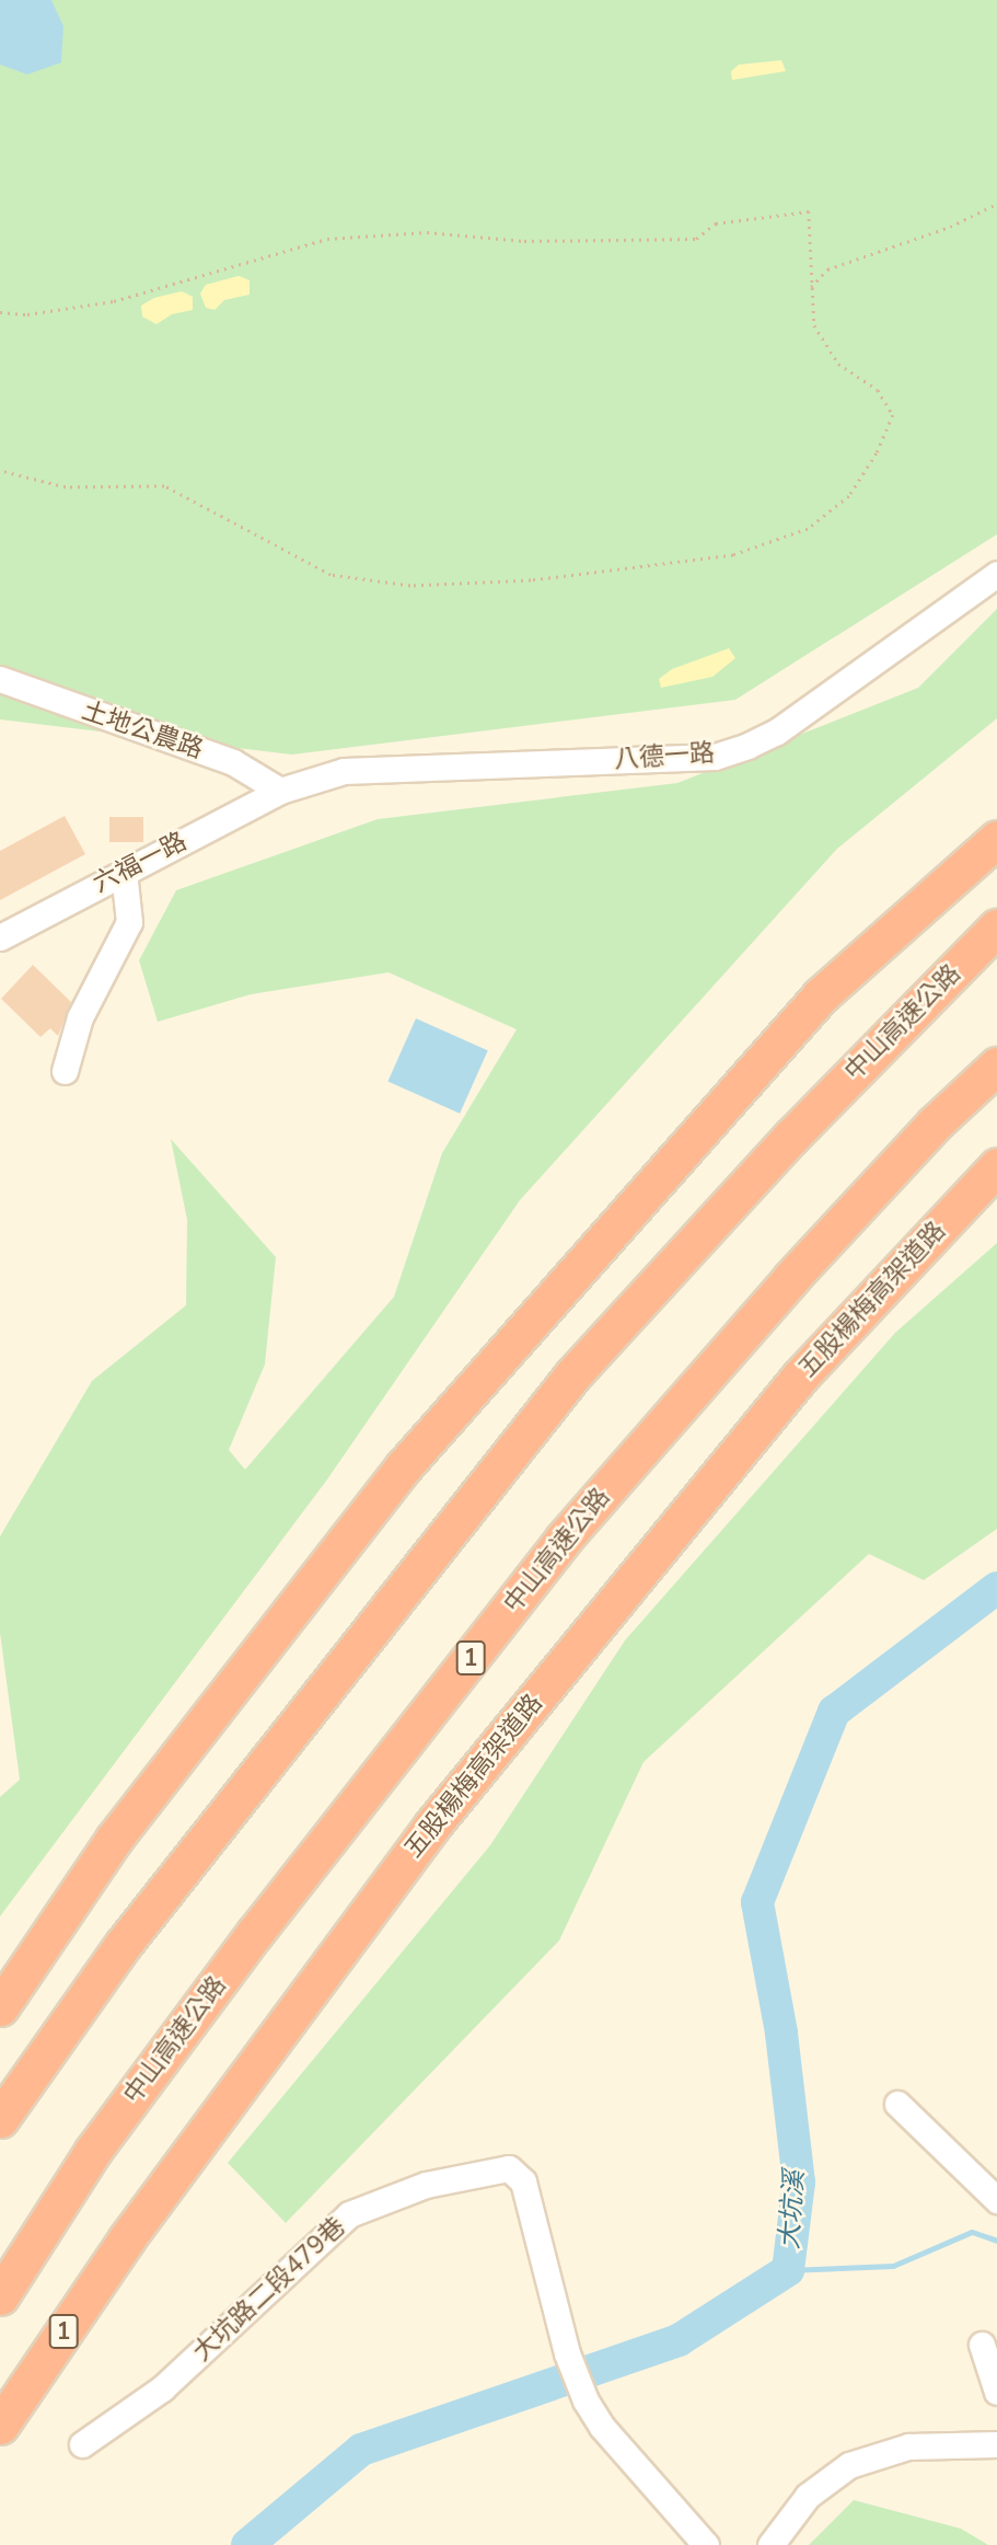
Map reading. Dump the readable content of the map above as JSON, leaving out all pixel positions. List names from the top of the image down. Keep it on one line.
{"streets":{"highway":["中山高速公路","五股楊梅高架道路","1"],"street":["土地公農路","八德一路","六福一路","大坑路二段479巷"]},"crossings":[["土地公農路","八德一路"],["土地公農路","六福一路"],["八德一路","六福一路"]],"water":["大坑溪"]}
